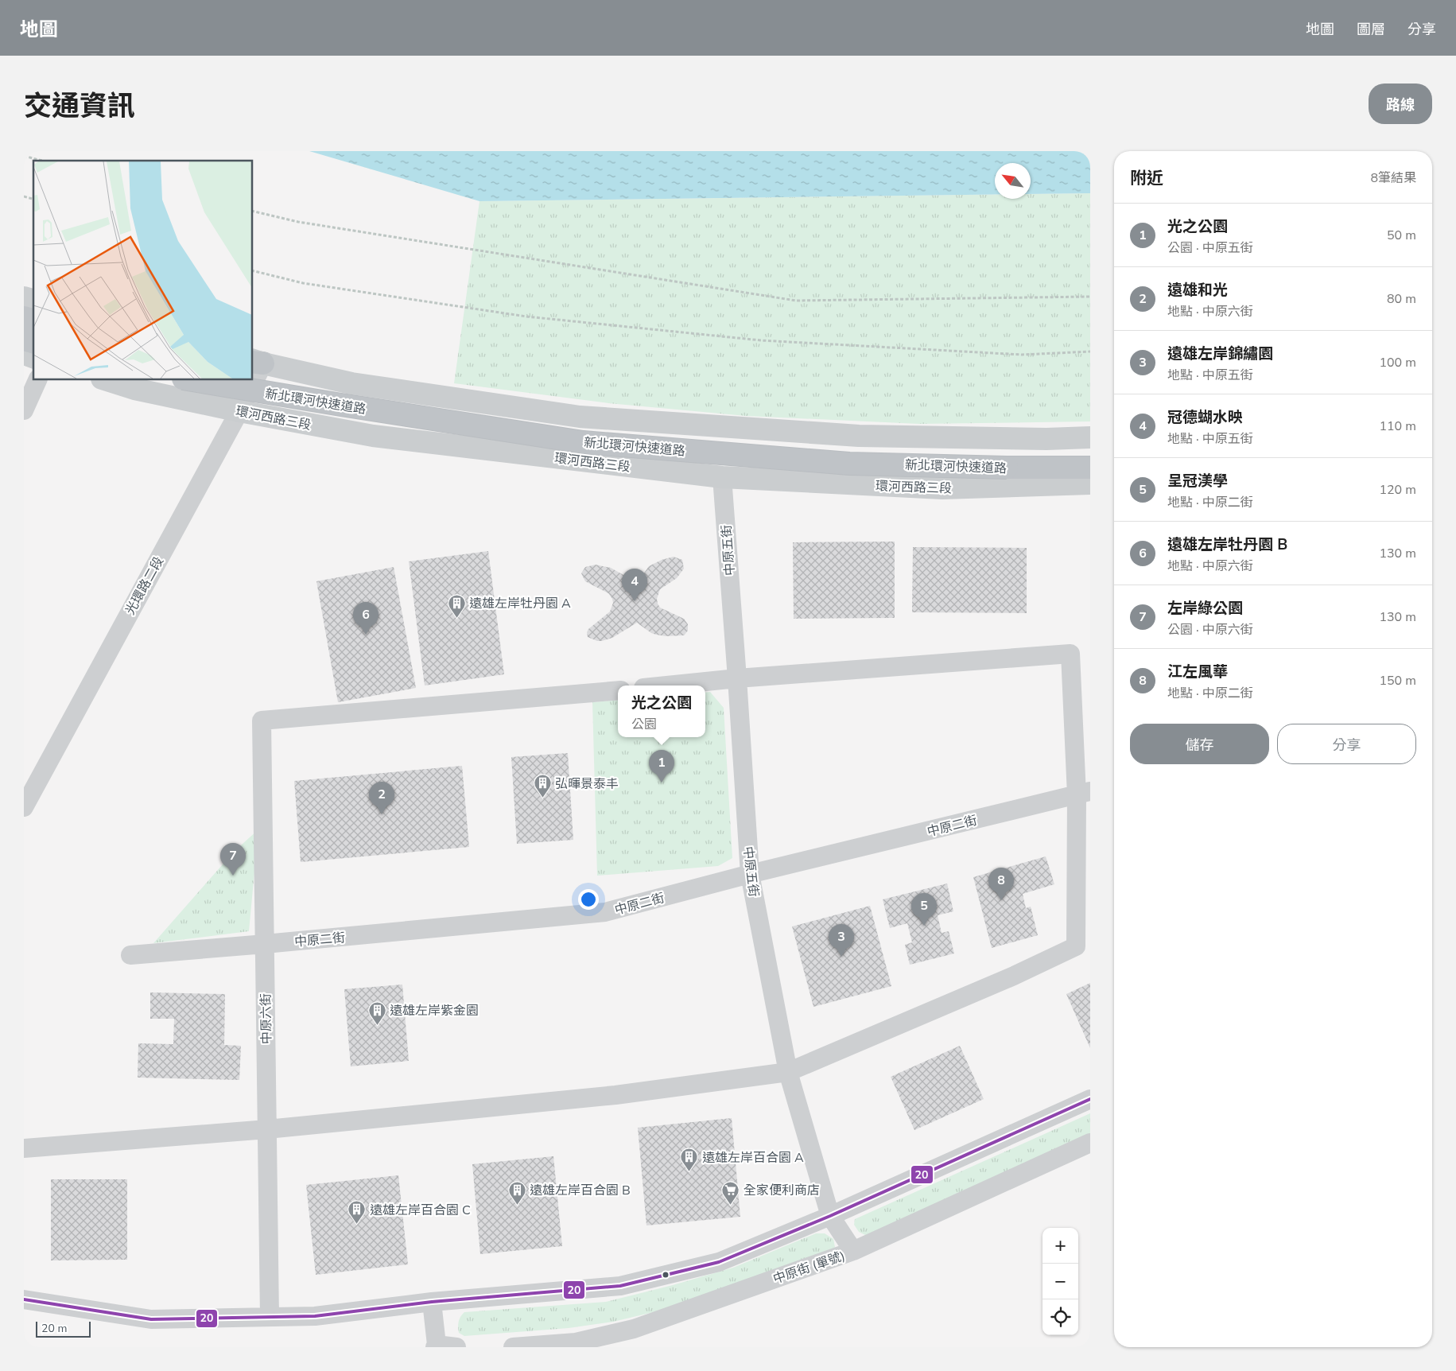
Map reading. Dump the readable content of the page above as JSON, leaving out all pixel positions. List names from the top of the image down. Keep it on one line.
{"streets":{"highway":["新北環河快速道路"],"main road":["環河西路三段"],"street":["中原五街","光環路二段","中原二街","中原六街","中原街 (單號)"]},"crossings":[["環河西路三段","中原五街"],["環河西路三段","光環路二段"],["中原五街","中原二街"],["中原五街","中原街 (單號)"],["中原二街","中原六街"]],"places":{"building":["遠雄左岸牡丹園 A","弘暉景泰丰","遠雄左岸紫金園","遠雄左岸百合園 A","遠雄左岸百合園 B","遠雄左岸百合園 C"],"supermarket":["全家便利商店"]},"lines":["transit line 20"],"scale_bar":"20 m","north":"top left","page":{"header":"地圖","nav":["地圖","圖層","分享"],"title":"交通資訊","buttons":["路線",["儲存","分享"]],"heading":["附近","8筆結果"],"list":[{"mark":"1","name":"光之公園","note":"公園 · 中原五街","value":"50 m"},{"mark":"2","name":"遠雄和光","note":"地點 · 中原六街","value":"80 m"},{"mark":"3","name":"遠雄左岸錦繡園","note":"地點 · 中原五街","value":"100 m"},{"mark":"4","name":"冠德蝴水映","note":"地點 · 中原五街","value":"110 m"},{"mark":"5","name":"呈冠渼學","note":"地點 · 中原二街","value":"120 m"},{"mark":"6","name":"遠雄左岸牡丹園 B","note":"地點 · 中原六街","value":"130 m"},{"mark":"7","name":"左岸綠公園","note":"公園 · 中原六街","value":"130 m"},{"mark":"8","name":"江左風華","note":"地點 · 中原二街","value":"150 m"}],"pins":["4","6","1","2","7","8","5","3"],"popup":["光之公園","公園"],"map_buttons":["+","−"],"scale":"20 m"}}
